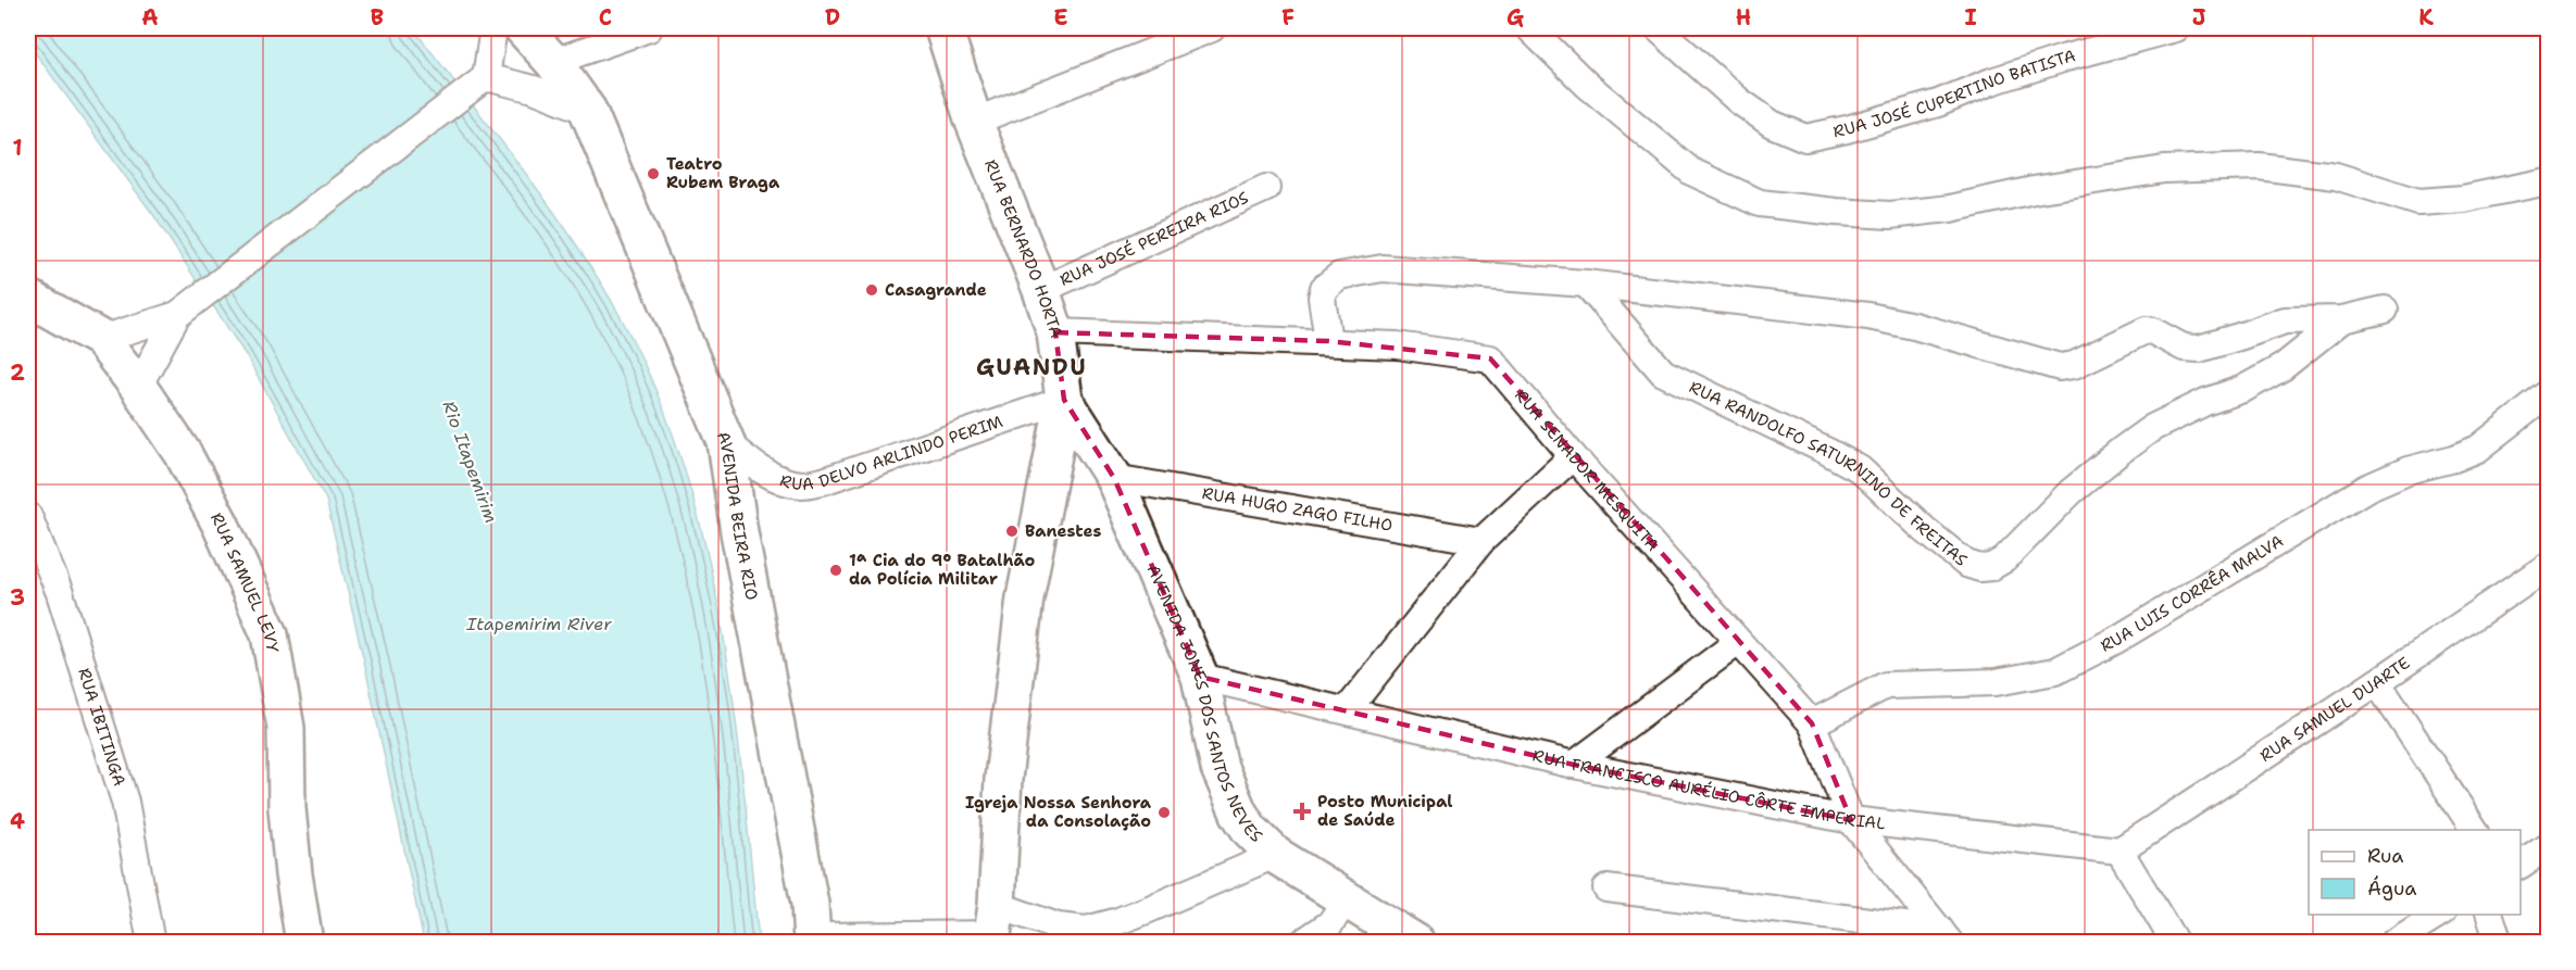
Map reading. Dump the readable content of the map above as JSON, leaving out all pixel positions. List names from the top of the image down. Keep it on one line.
{"streets":{"main road":["RUA BERNARDO HORTA","AVENIDA BEIRA RIO","RUA SAMUEL LEVY","AVENIDA JONES DOS SANTOS NEVES"],"street":["RUA JOSÉ CUPERTINO BATISTA","RUA JOSÉ PEREIRA RIOS","RUA DELVO ARLINDO PERIM","RUA SENADOR MESQUITA","RUA RANDOLFO SATURNINO DE FREITAS","RUA HUGO ZAGO FILHO","RUA LUIS CORRÊA MALVA","RUA SAMUEL DUARTE","RUA IBITINGA","RUA FRANCISCO AURÉLIO CÔRTE IMPERIAL"]},"crossings":[["RUA JOSÉ PEREIRA RIOS","RUA BERNARDO HORTA"],["RUA BERNARDO HORTA","RUA DELVO ARLINDO PERIM"],["RUA BERNARDO HORTA","RUA SENADOR MESQUITA"],["RUA BERNARDO HORTA","AVENIDA JONES DOS SANTOS NEVES"],["RUA DELVO ARLINDO PERIM","AVENIDA BEIRA RIO"],["RUA DELVO ARLINDO PERIM","AVENIDA JONES DOS SANTOS NEVES"],["RUA SENADOR MESQUITA","RUA RANDOLFO SATURNINO DE FREITAS"],["RUA SENADOR MESQUITA","RUA LUIS CORRÊA MALVA"],["RUA SENADOR MESQUITA","RUA FRANCISCO AURÉLIO CÔRTE IMPERIAL"],["RUA HUGO ZAGO FILHO","AVENIDA JONES DOS SANTOS NEVES"],["AVENIDA JONES DOS SANTOS NEVES","RUA FRANCISCO AURÉLIO CÔRTE IMPERIAL"],["RUA SAMUEL DUARTE","RUA FRANCISCO AURÉLIO CÔRTE IMPERIAL"]],"districts":["GUANDU"],"water":["Rio Itapemirim","Itapemirim River"],"places":{"other":["Teatro Rubem Braga","Casagrande","Banestes","1ª Cia do 9º Batalhão da Polícia Militar","Igreja Nossa Senhora da Consolação"],"health":["Posto Municipal de Saúde"]},"legend":["Rua","Água"],"grid":{"columns":["A","B","C","D","E","F","G","H","I","J","K"],"rows":["1","2","3","4"]}}
